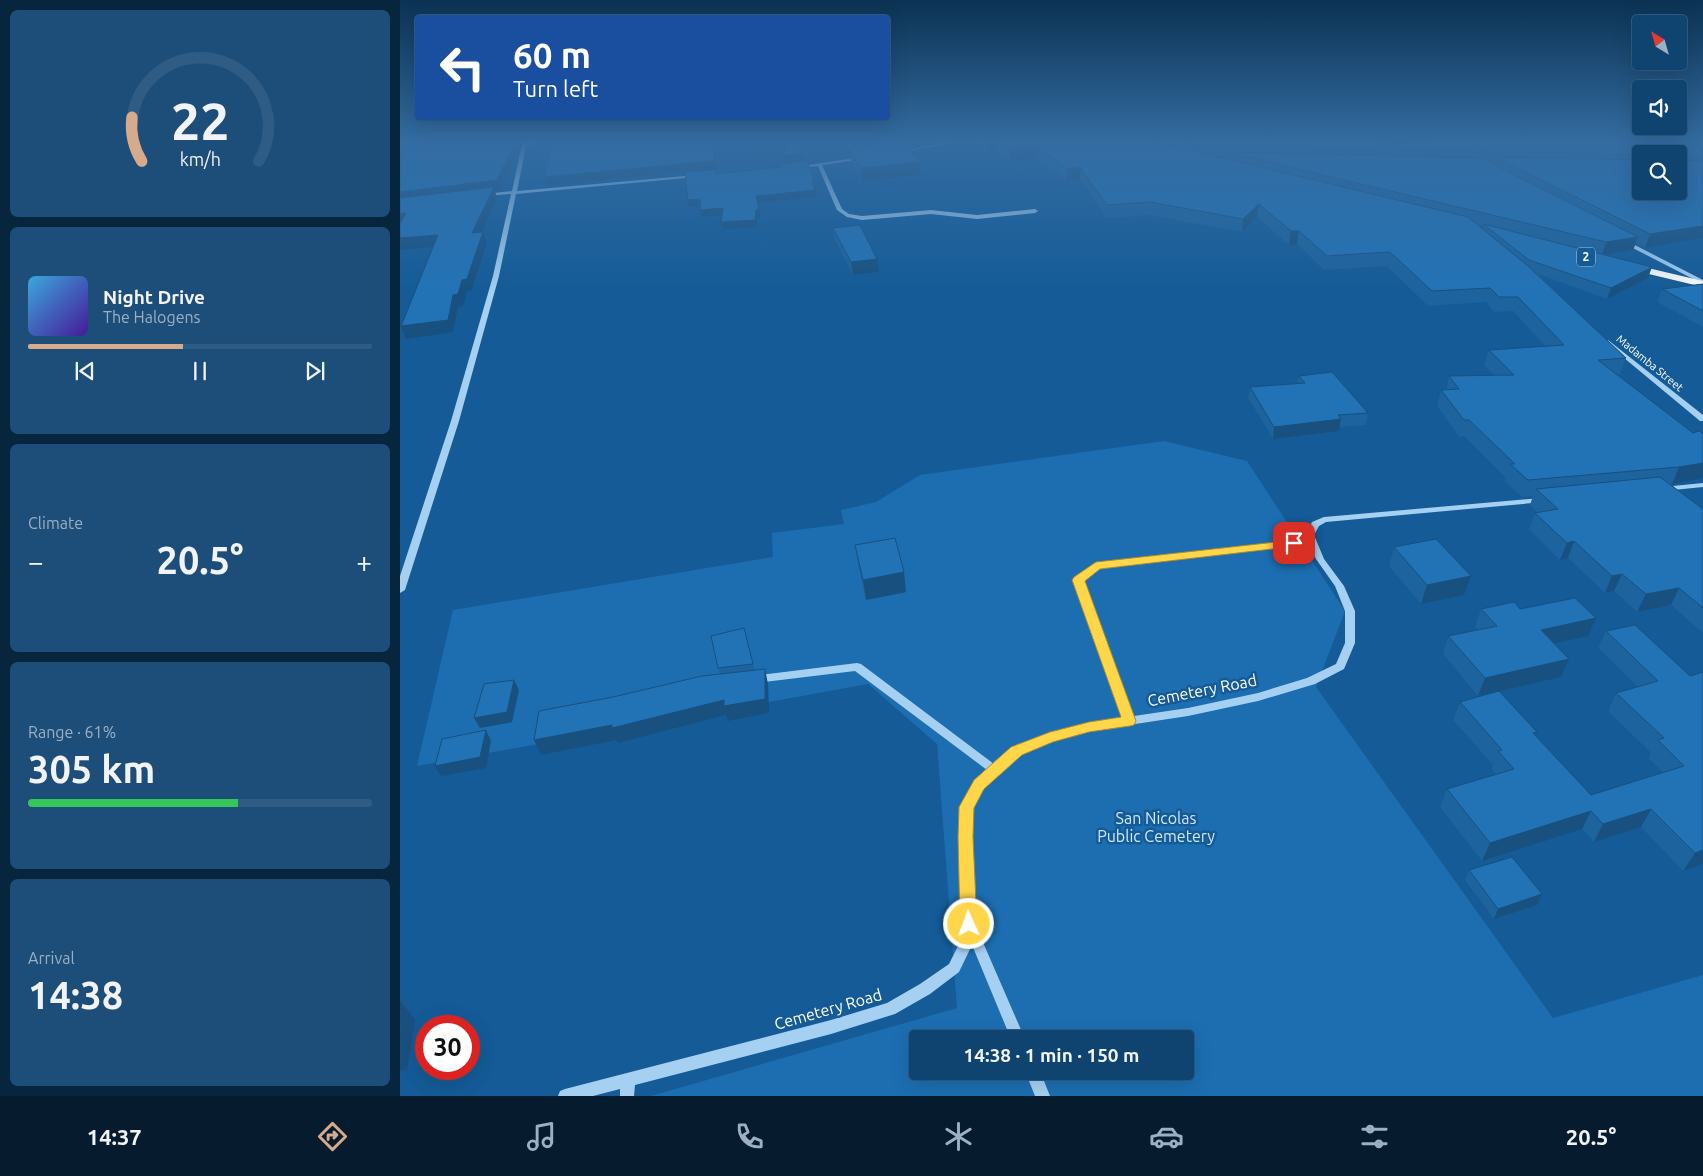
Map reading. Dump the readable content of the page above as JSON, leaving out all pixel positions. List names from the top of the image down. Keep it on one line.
{"streets":{"street":["Madamba Street","Cemetery Road"]},"parks":["San Nicolas Public Cemetery"],"north":"top left","page":{"turn":["60 m","Turn left"],"song":["Night Drive","The Halogens"],"tile":["Climate",["Range · 61%","305 km"],["Arrival","14:38"]],"heat":["−","20.5°","+"],"limit":"30","trip":"14:38 · 1 min · 150 m","tabs":["14:37","20.5°"],"gauge":["22","km/h"]}}
